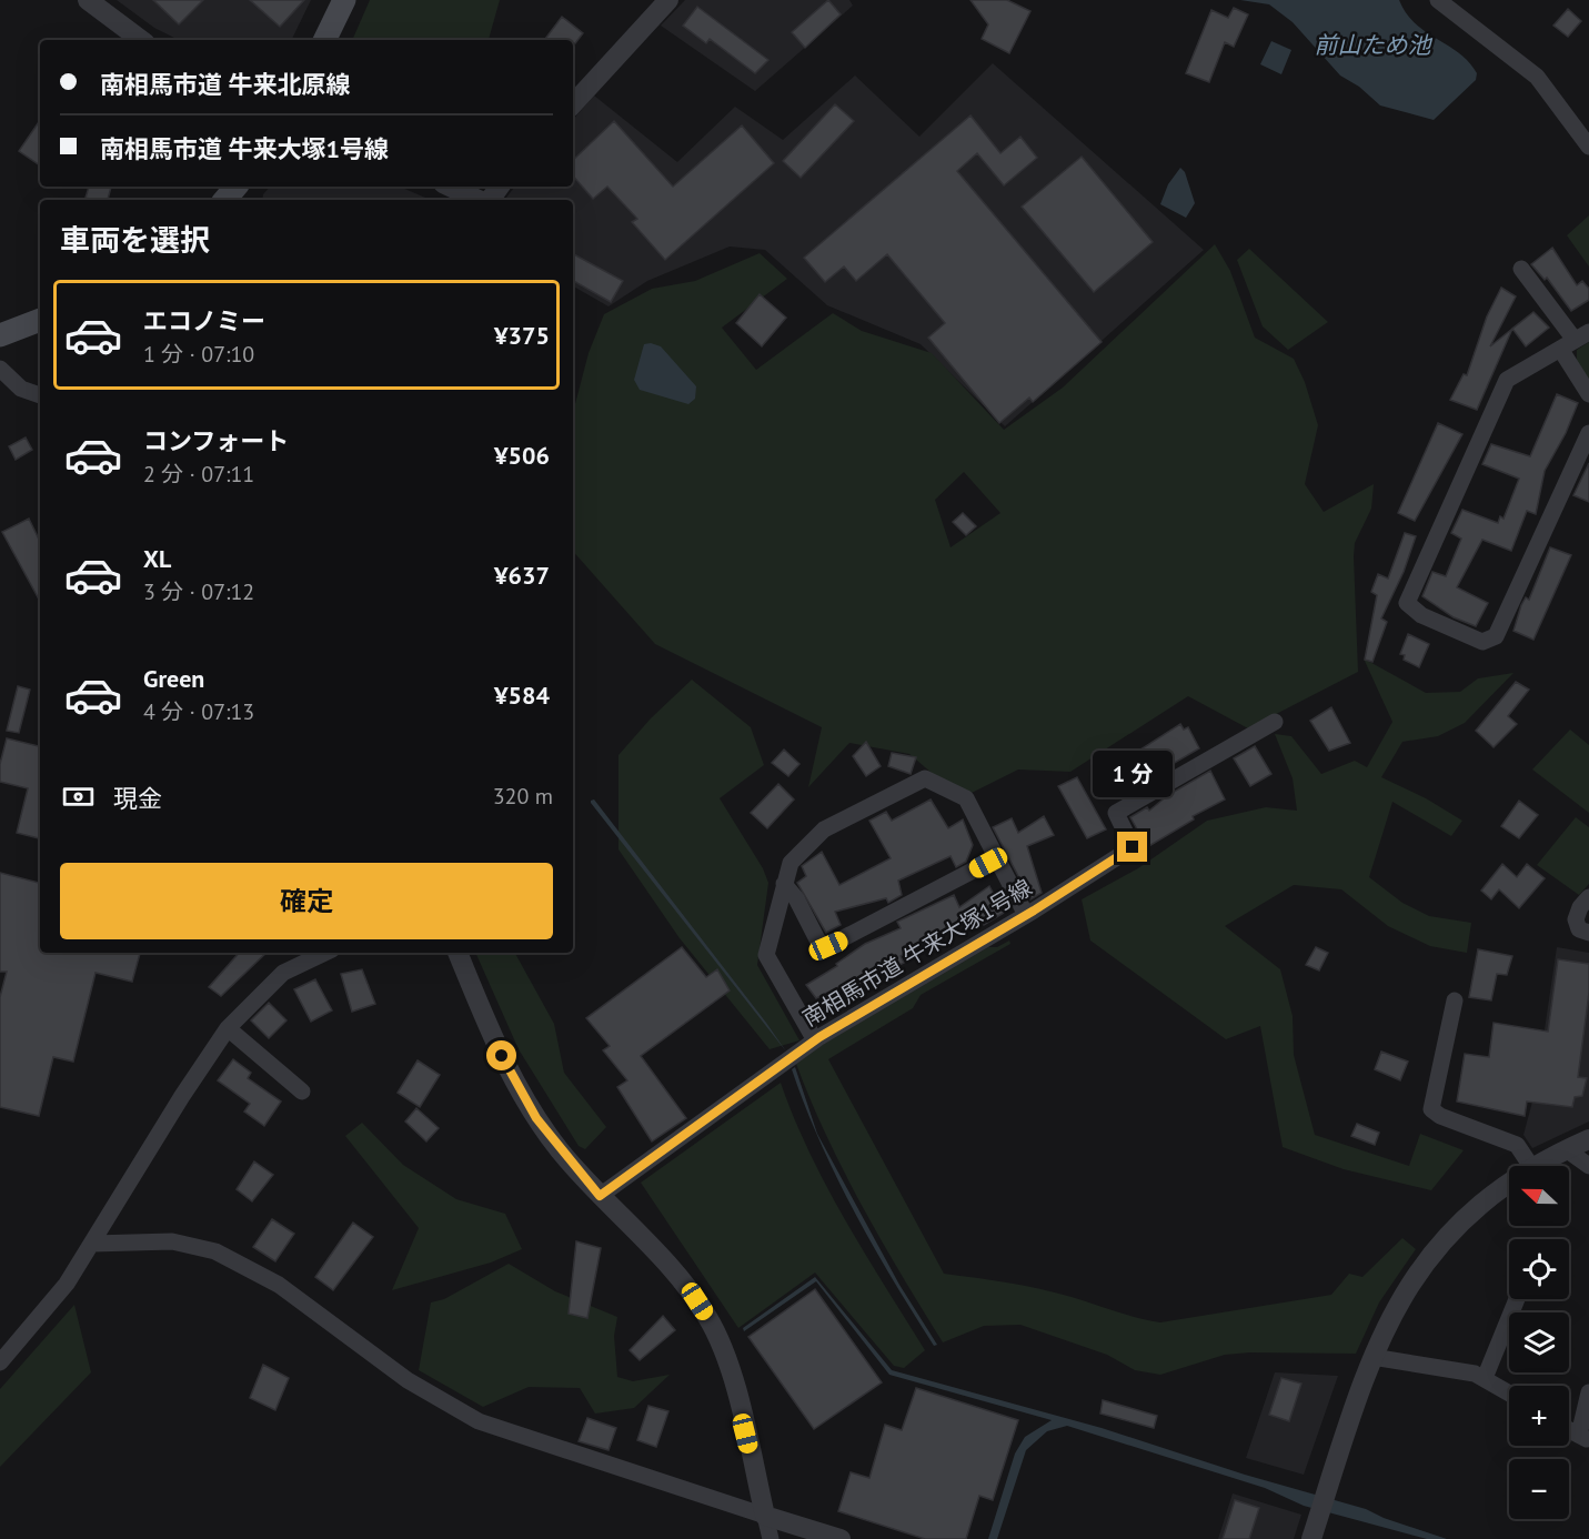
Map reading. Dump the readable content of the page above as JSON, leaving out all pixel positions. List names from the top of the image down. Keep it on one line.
{"streets":{"street":["南相馬市道 牛来大塚1号線"]},"water":["前山ため池"],"north":"left","page":{"banner":["南相馬市道 牛来北原線","南相馬市道 牛来大塚1号線"],"heading":"車両を選択","list":[{"name":"エコノミー","note":"1 分 · 07:10","value":"¥375"},{"name":"コンフォート","note":"2 分 · 07:11","value":"¥506"},{"name":"XL","note":"3 分 · 07:12","value":"¥637"},{"name":"Green","note":"4 分 · 07:13","value":"¥584"}],"bubble":"1 分","pay":["現金","320 m"],"buttons":"確定","map_buttons":["+","−"]}}
